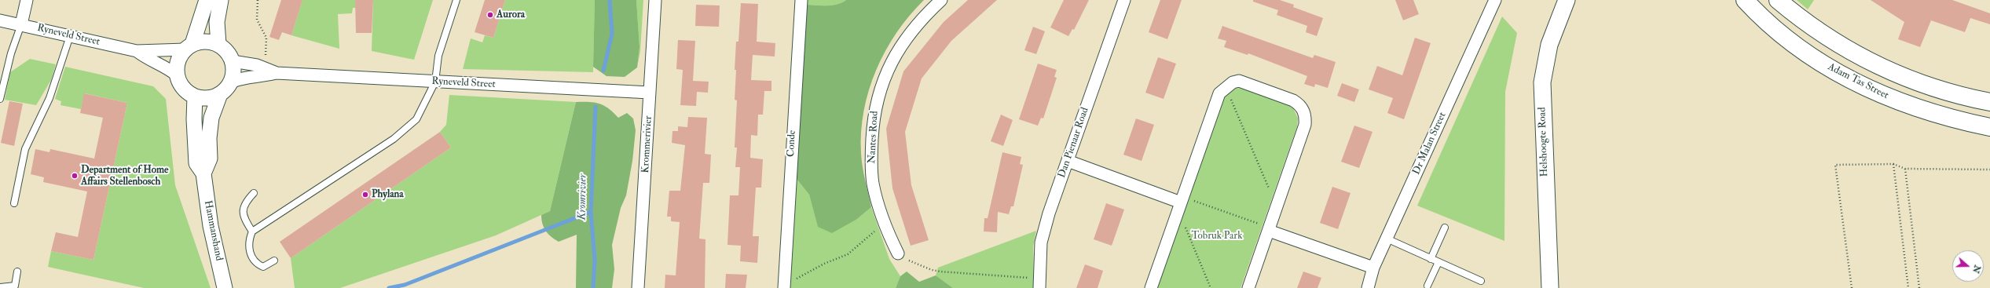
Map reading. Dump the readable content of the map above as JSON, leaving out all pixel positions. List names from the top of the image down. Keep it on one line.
{"streets":{"main road":["Adam Tas Street","Helshoogte Road"],"street":["Ryneveld Street","Nantes Road","Dan Pienaar Road","Conde","Dr Malan Street","Krommerivier","Hammanshand"]},"crossings":[["Ryneveld Street","Krommerivier"],["Ryneveld Street","Hammanshand"]],"water":["Kromrivier"],"parks":["Tobruk Park"],"places":["Aurora","Department of Home Affairs Stellenbosch","Phylana"],"north":"right"}
